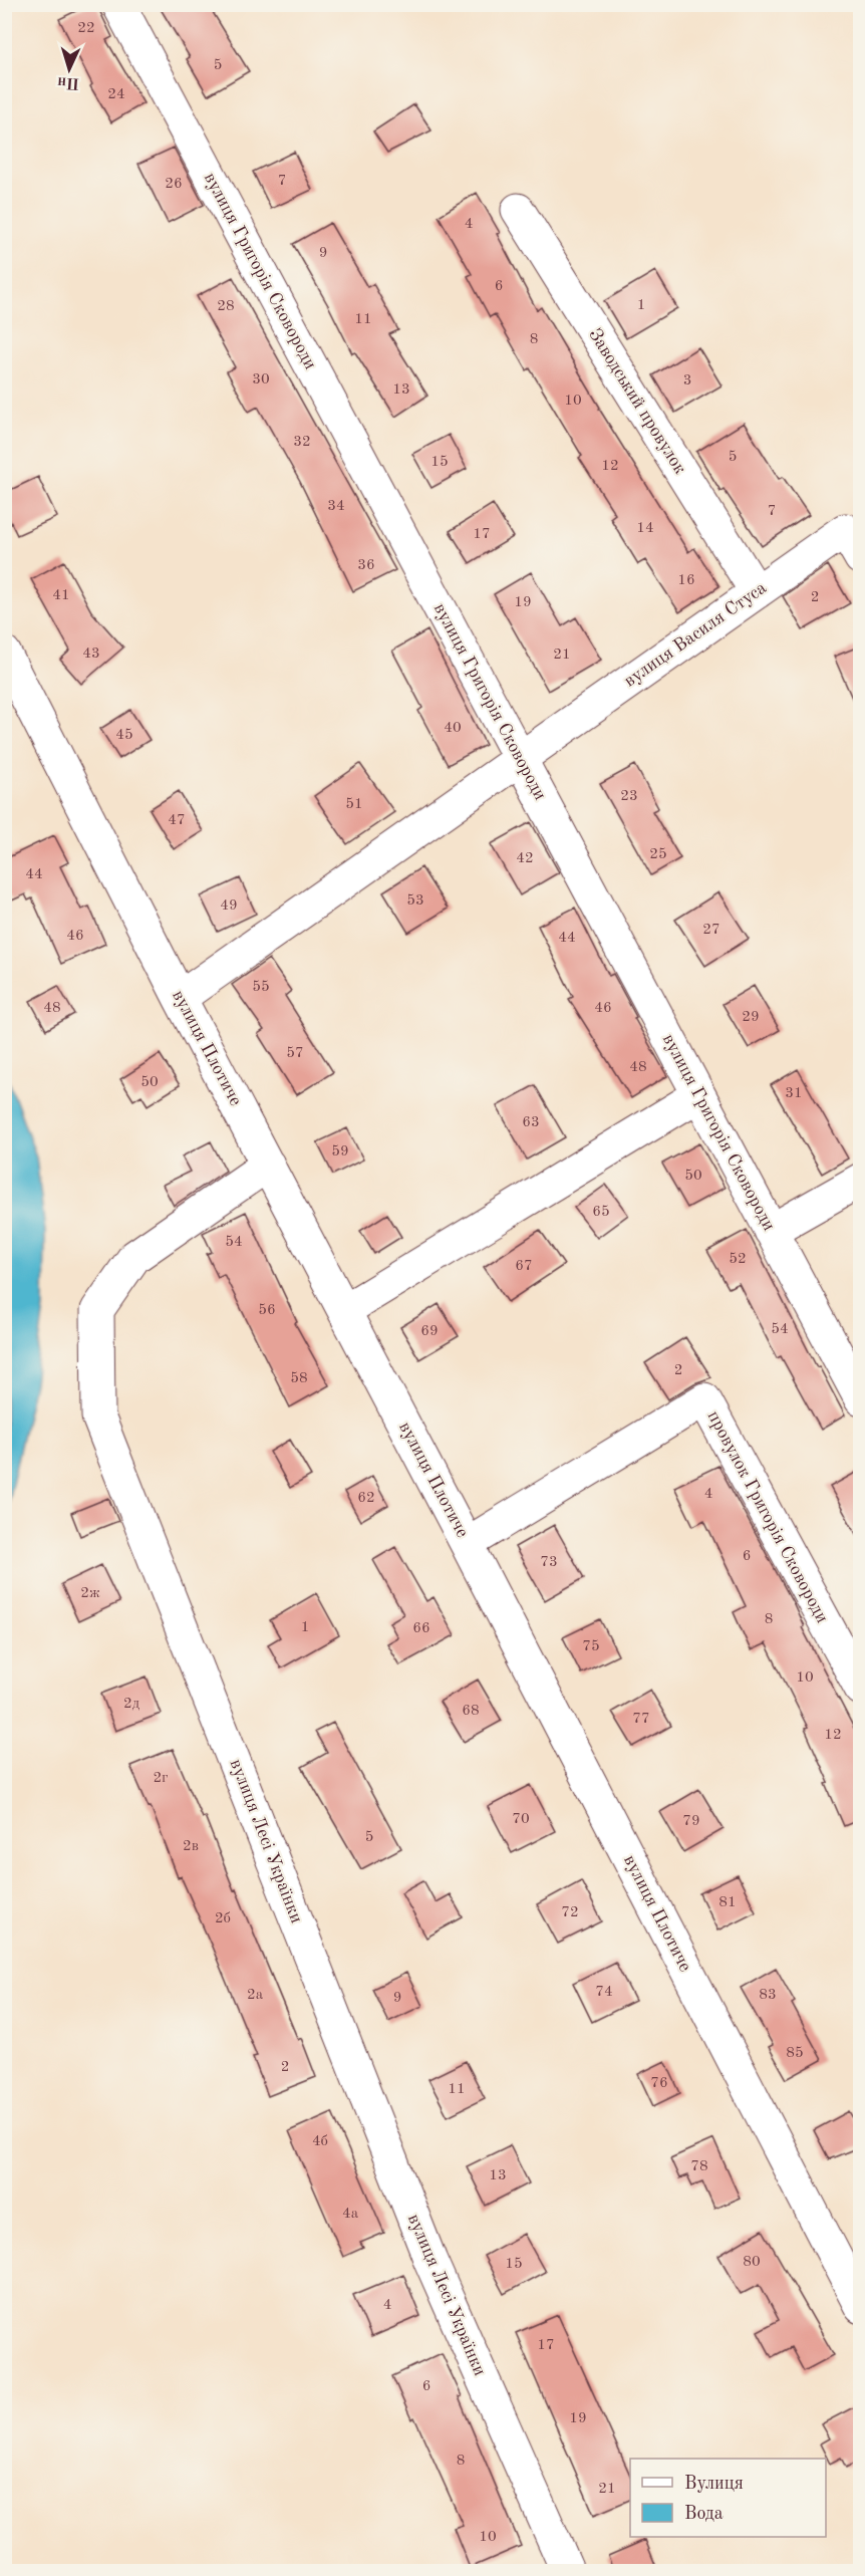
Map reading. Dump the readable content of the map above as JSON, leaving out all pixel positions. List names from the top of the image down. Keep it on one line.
{"streets":{"street":["вулиця Григорія Сковороди","Заводський провулок","вулиця Василя Стуса","вулиця Плотиче","провулок Григорія Сковороди","вулиця Лесі Українки"]},"crossings":[["вулиця Григорія Сковороди","вулиця Василя Стуса"],["Заводський провулок","вулиця Василя Стуса"],["вулиця Василя Стуса","вулиця Плотиче"],["вулиця Плотиче","провулок Григорія Сковороди"],["вулиця Плотиче","вулиця Лесі Українки"]],"house_numbers":["22","5","24","7","26","4","9","6","1","28","11","8","30","3","13","10","32","5","15","12","34","7","14","17","36","16","41","2","19","43","21","40","45","23","51","47","25","42","44","53","49","27","46","44","55","48","46","29","57","48","50","31","63","59","50","65","54","52","67","56","54","69","2","58","4","62","6","73","2ж","8","1","66","75","10","2д","68","77","12","2г","70","79","5","2в","81","72","2б","74","2а","83","9","85","2","76","11","4б","78","13","4а","80","15","4","17","6","19","8","21","10"],"legend":["Вулиця","Вода"],"north":"bottom"}
